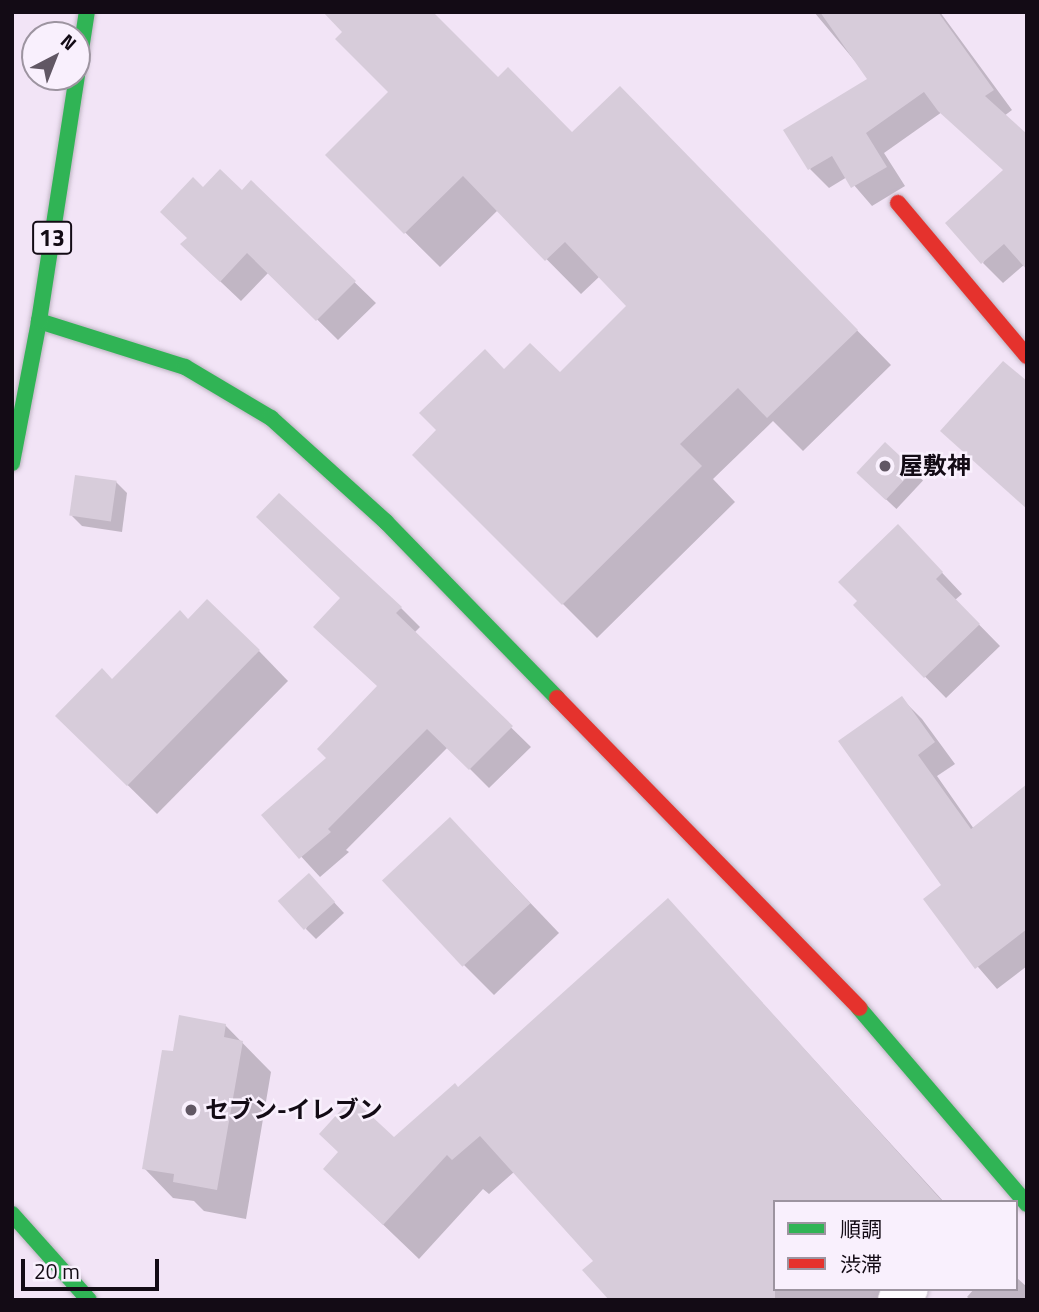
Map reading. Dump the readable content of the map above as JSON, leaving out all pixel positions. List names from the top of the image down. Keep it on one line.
{"streets":{"main road":["13"]},"places":["屋敷神","セブン-イレブン"],"legend":["順調","渋滞"],"scale_bar":"20 m","north":"top right"}
